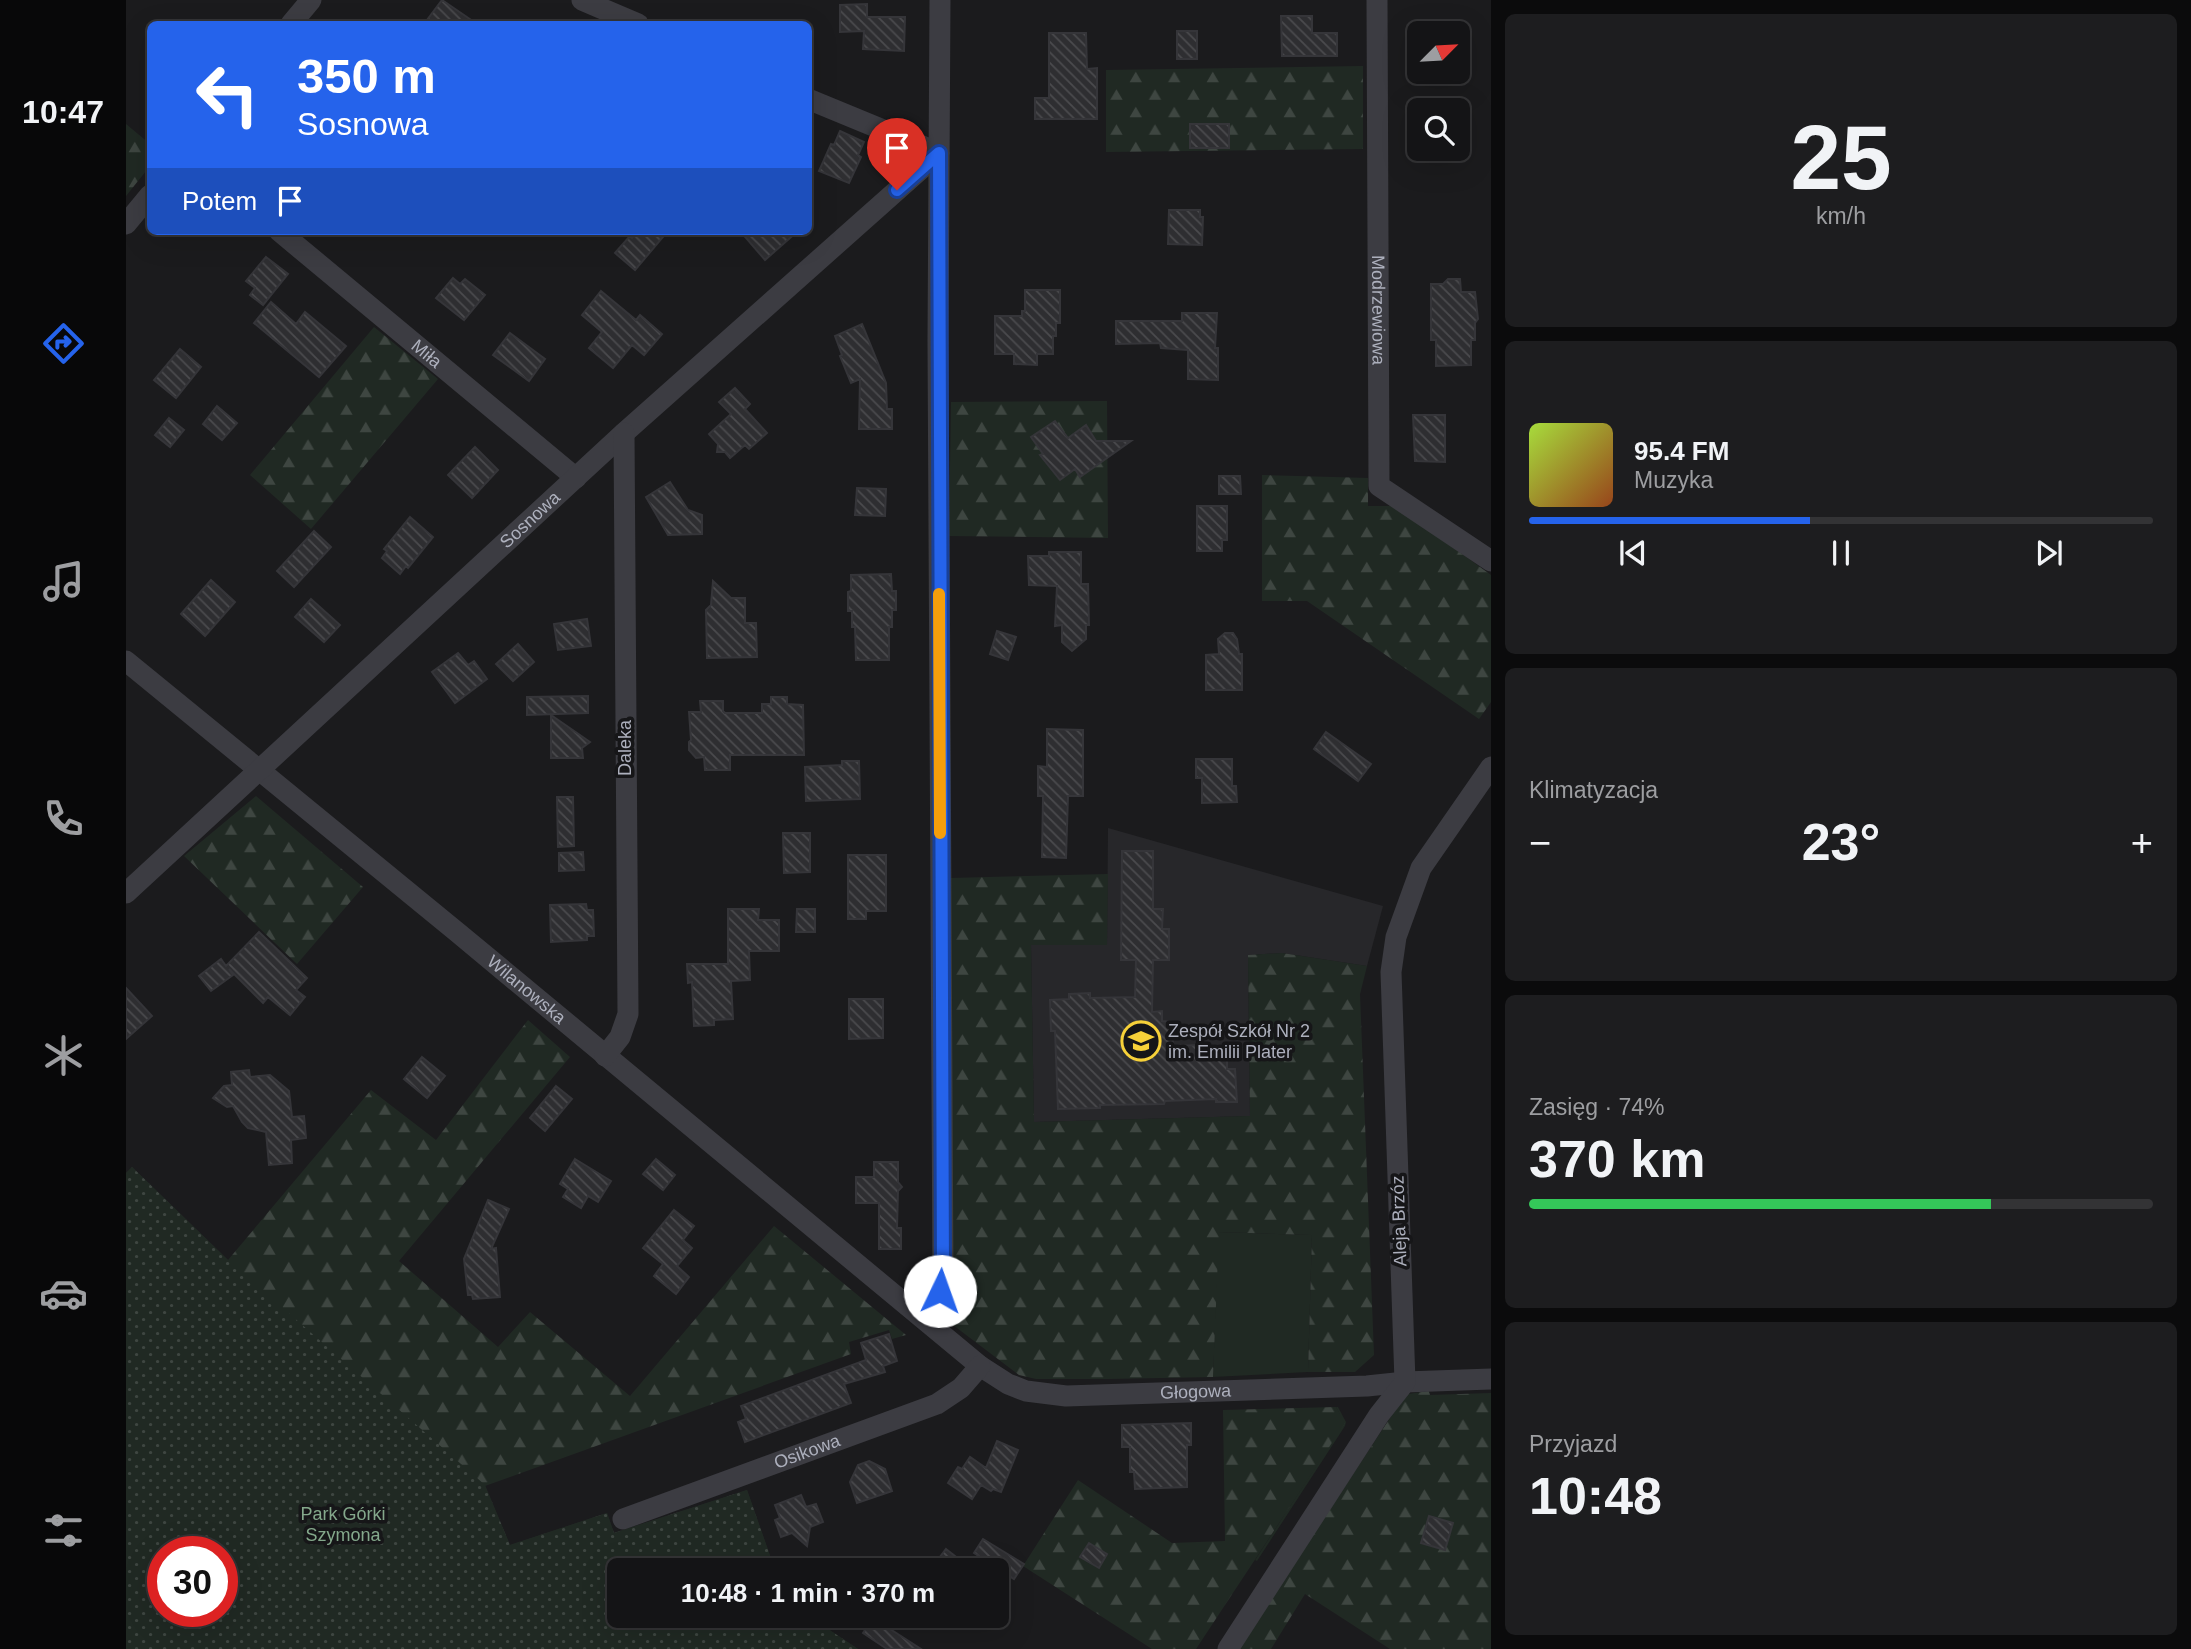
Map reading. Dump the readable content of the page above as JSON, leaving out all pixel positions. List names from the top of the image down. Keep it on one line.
{"streets":{"street":["Modrzewiowa","Miła","Sosnowa","Daleka","Wilanowska","Aleja Brzóz","Głogowa","Osikowa"]},"crossings":[["Miła","Sosnowa"],["Sosnowa","Daleka"],["Sosnowa","Wilanowska"],["Daleka","Wilanowska"],["Wilanowska","Głogowa"],["Aleja Brzóz","Głogowa"],["Głogowa","Osikowa"]],"parks":["Park Górki Szymona"],"places":{"school or university":["Zespół Szkół Nr 2 im. Emilii Plater"]},"north":"top right","page":{"tabs":"10:47","tile":[["25","km/h"],"Klimatyzacja",["Zasięg · 74%","370 km"],["Przyjazd","10:48"]],"turn":["350 m","Sosnowa"],"then":"Potem","song":["95.4 FM","Muzyka"],"heat":["−","23°","+"],"limit":"30","trip":"10:48 · 1 min · 370 m"}}
